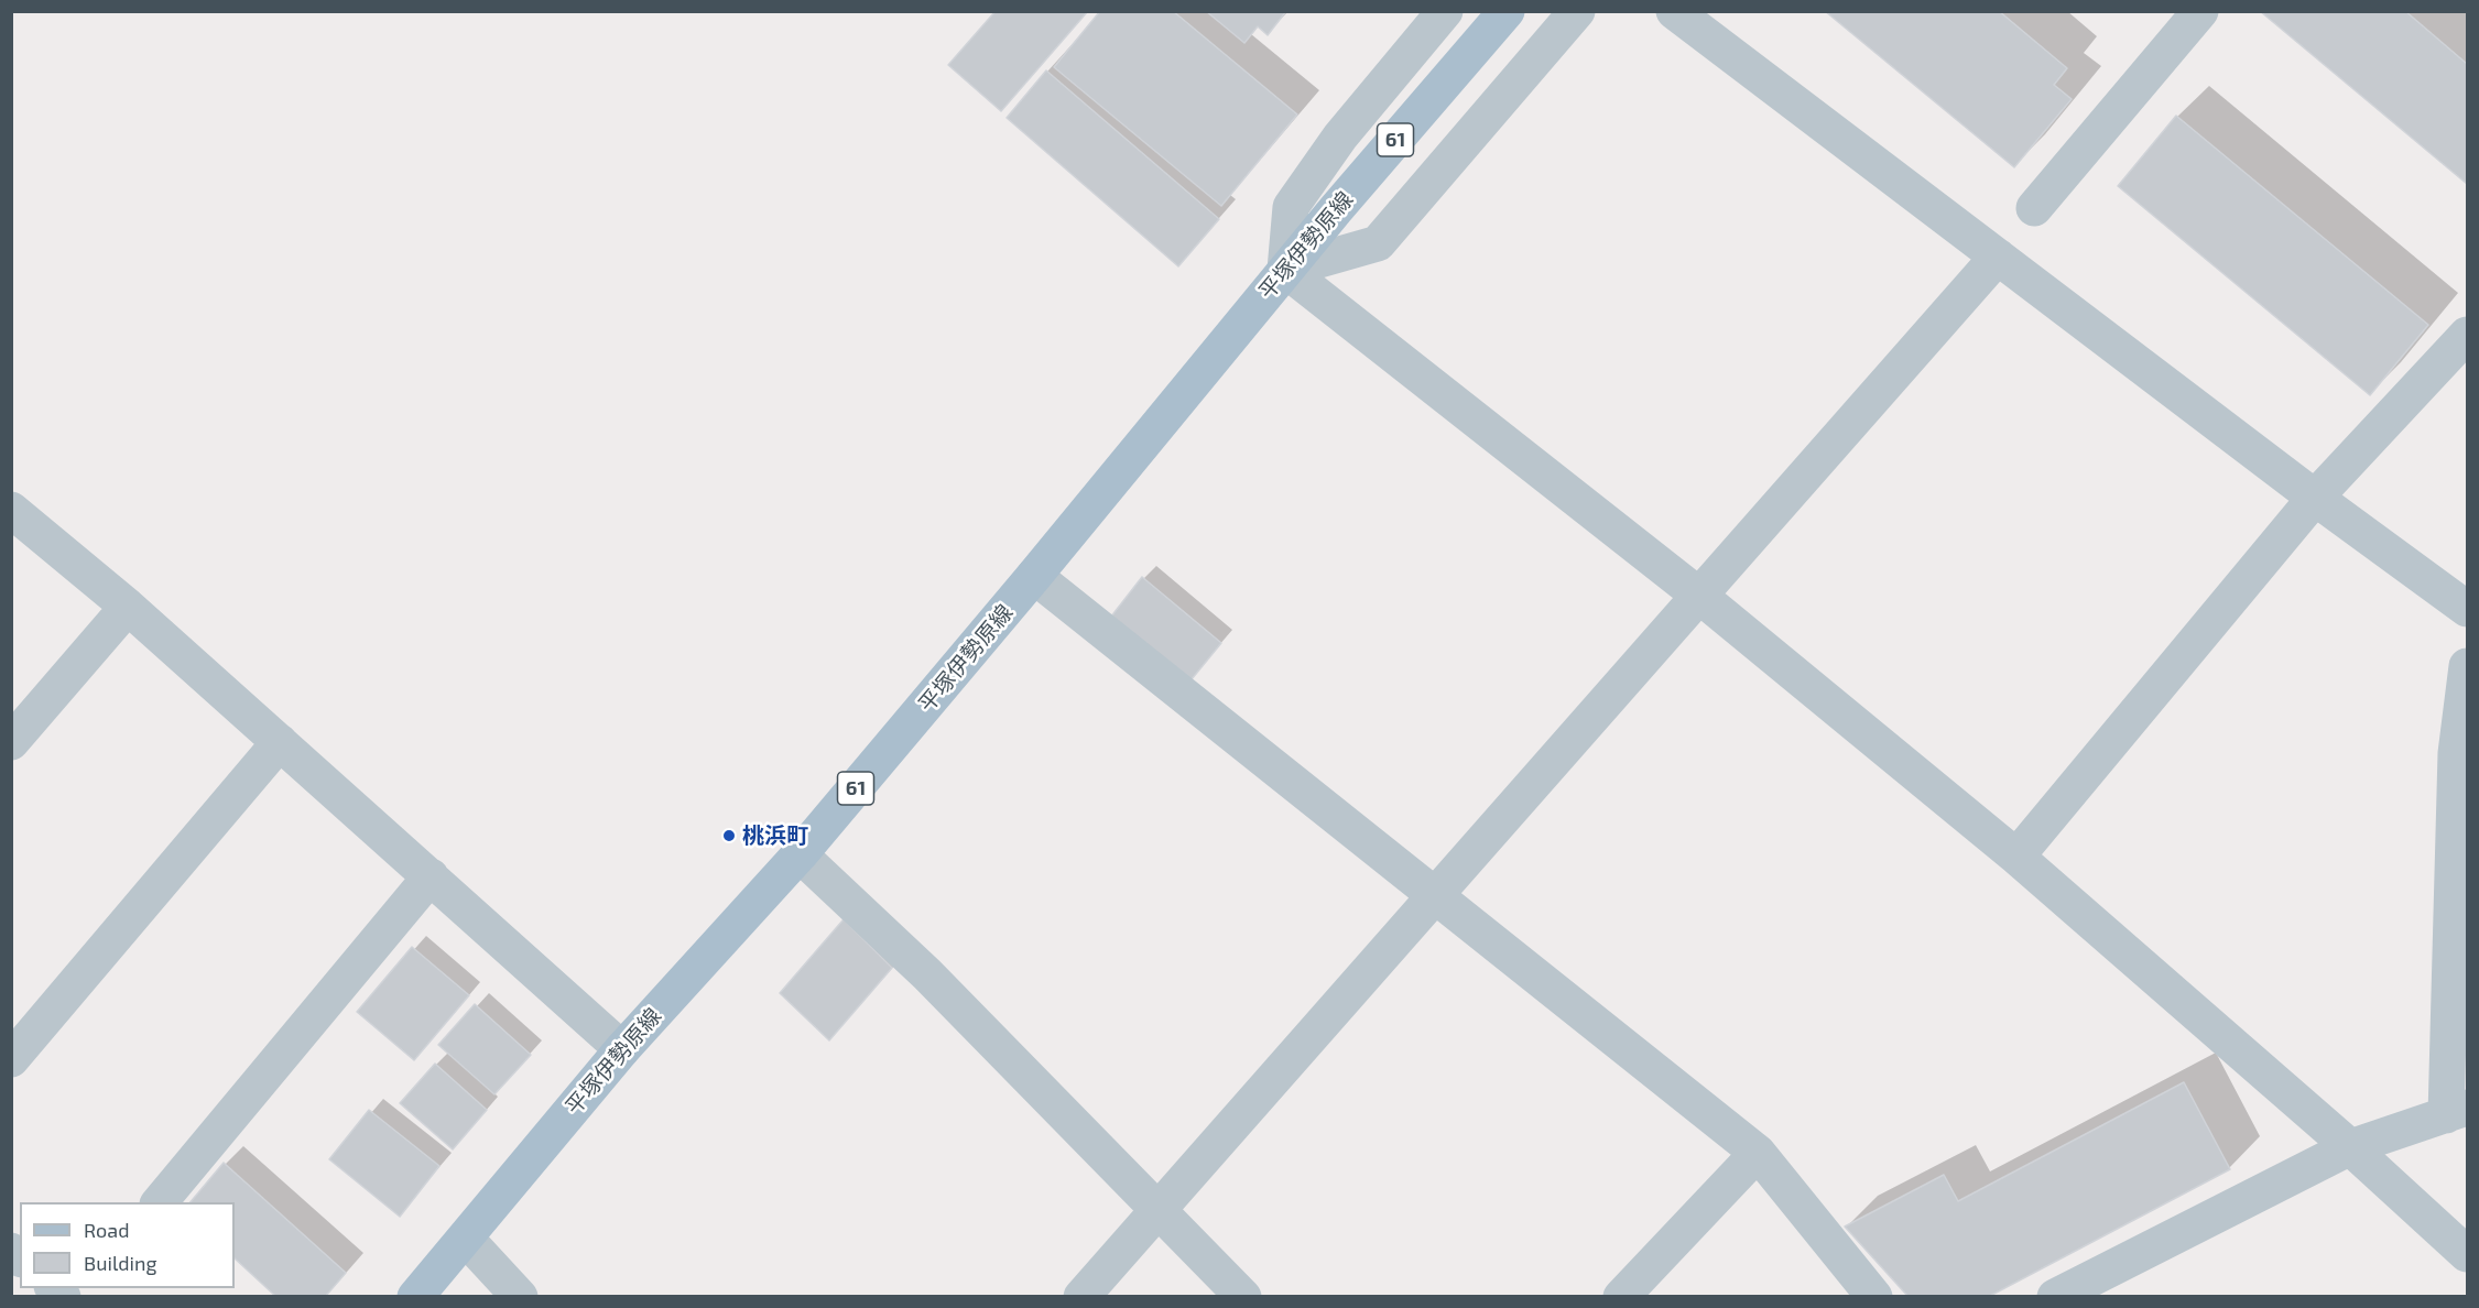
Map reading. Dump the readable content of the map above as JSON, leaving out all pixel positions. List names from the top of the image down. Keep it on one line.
{"streets":{"main road":["61","平塚伊勢原線"]},"places":["桃浜町"],"legend":["Road","Building"]}
